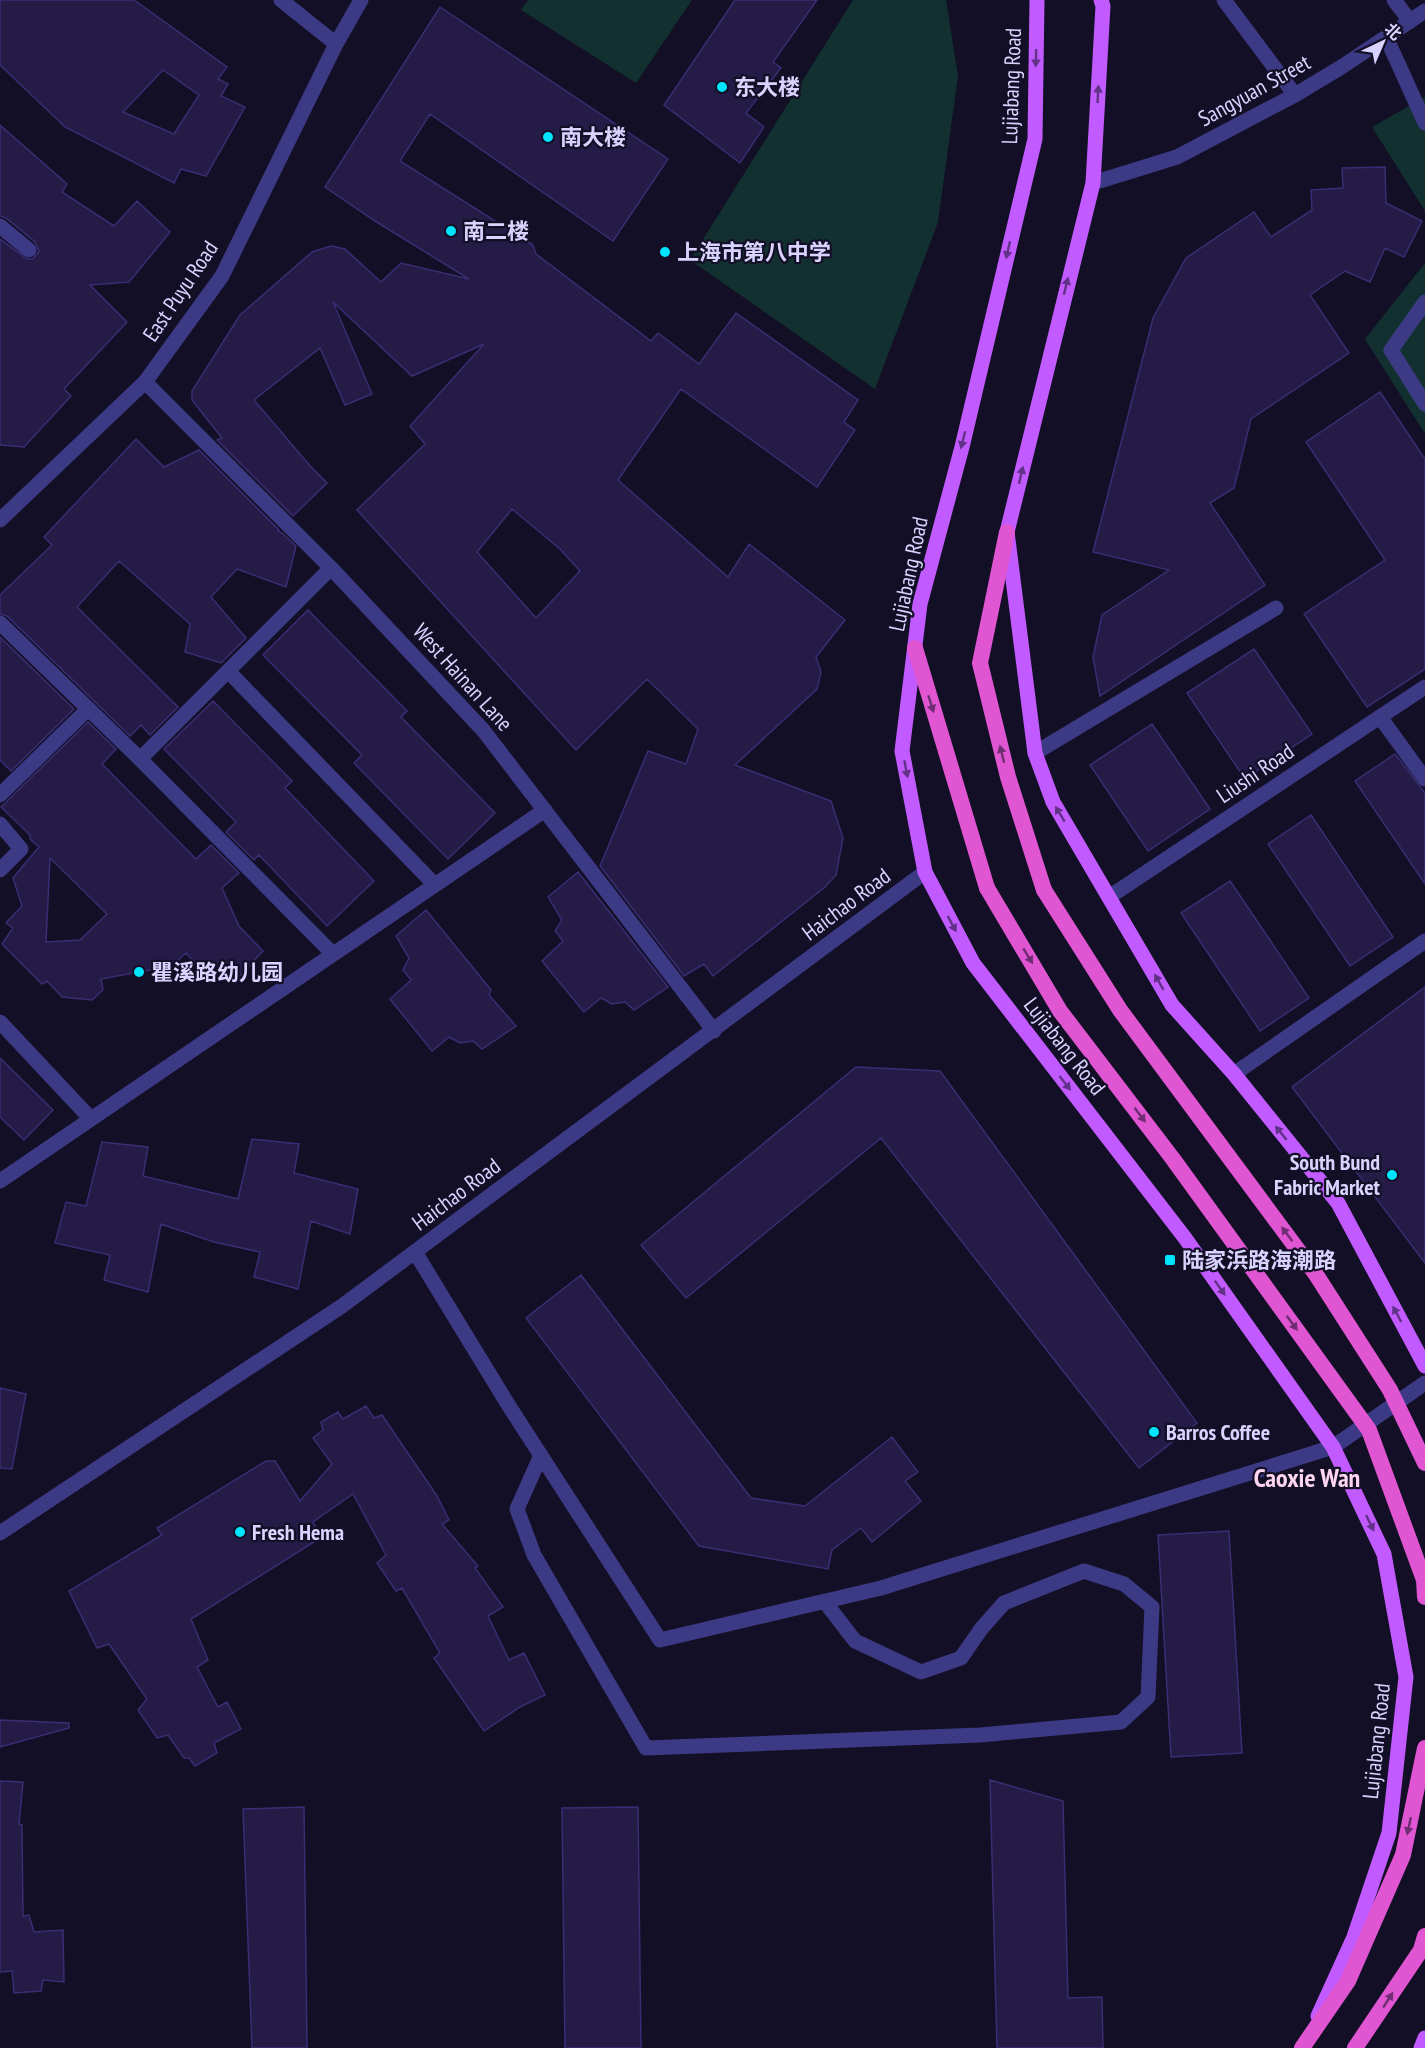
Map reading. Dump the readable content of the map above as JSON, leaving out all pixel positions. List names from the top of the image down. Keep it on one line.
{"streets":{"main road":["Lujiabang Road"],"street":["Sangyuan Street","East Puyu Road","West Hainan Lane","Liushi Road","Haichao Road"]},"crossings":[["Lujiabang Road","Haichao Road"],["East Puyu Road","West Hainan Lane"],["West Hainan Lane","Haichao Road"]],"districts":["Caoxie Wan"],"places":{"other":["东大楼","南大楼","南二楼","上海市第八中学","瞿溪路幼儿园","South Bund Fabric Market","Barros Coffee","Fresh Hema"],"transit":["陆家浜路海潮路"]},"north":"top right"}
